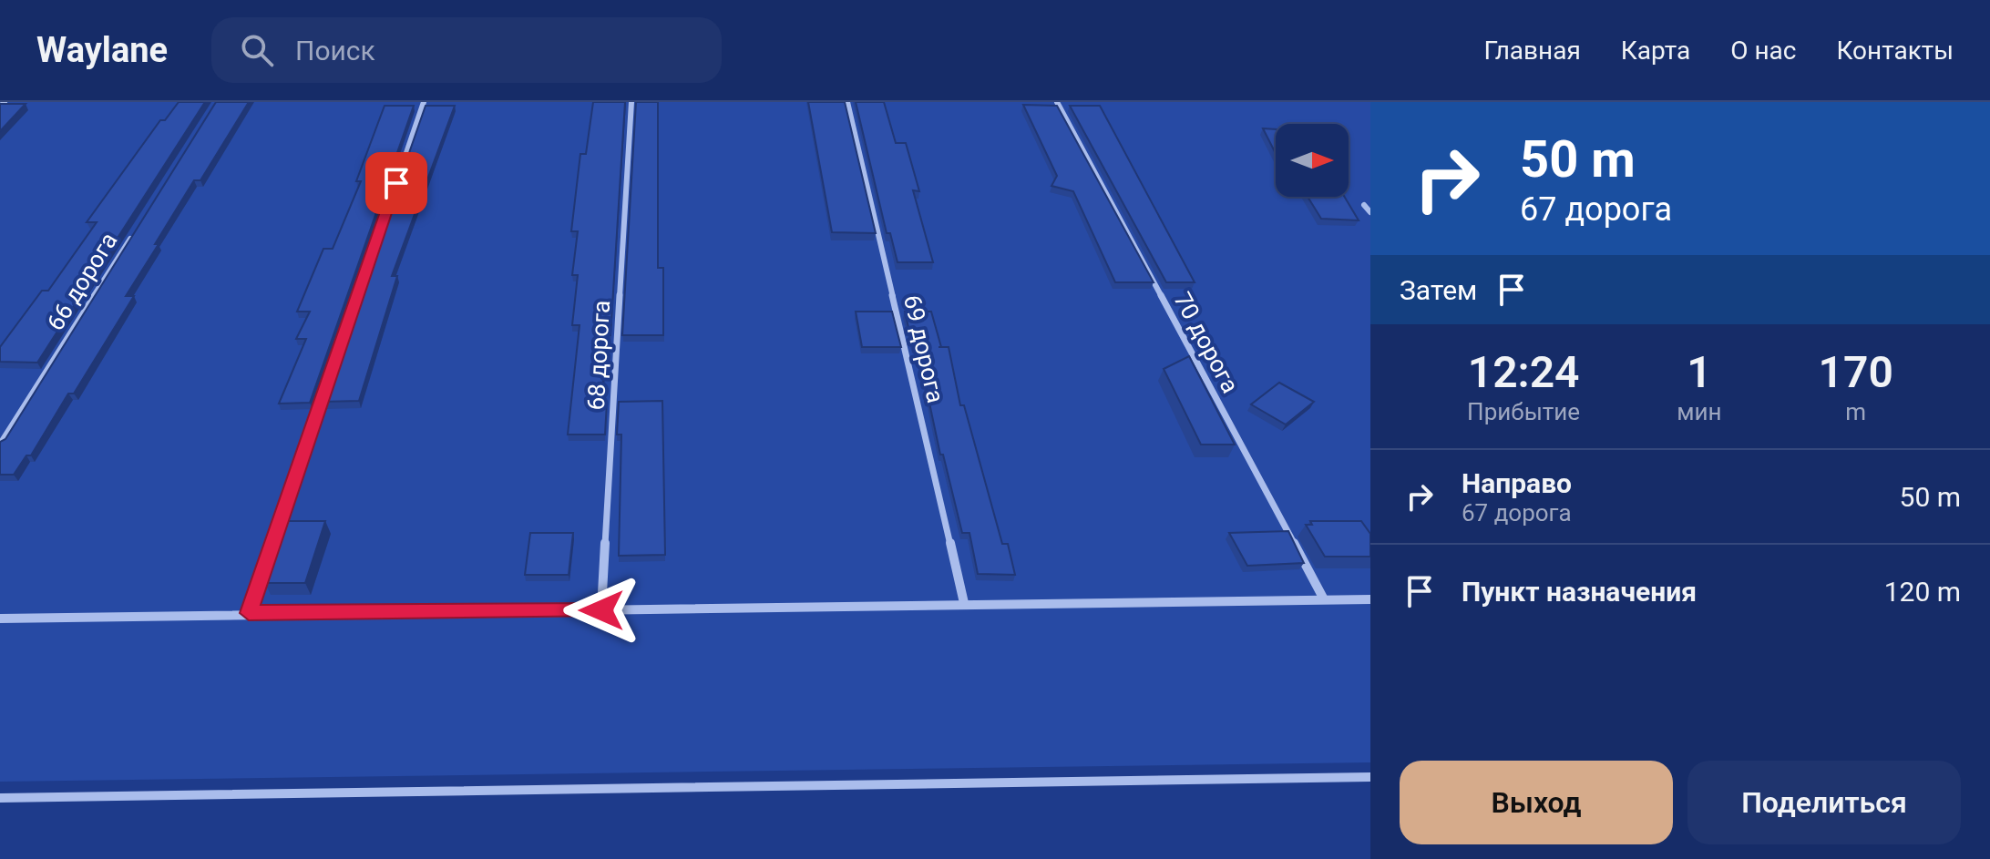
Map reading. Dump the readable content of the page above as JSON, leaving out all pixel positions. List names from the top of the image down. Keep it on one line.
{"streets":{"street":["66 дорога","70 дорога","69 дорога","68 дорога"]},"north":"right","page":{"header":"Waylane","search":"Поиск","nav":["Главная","Карта","О нас","Контакты"],"turn":["50 m","67 дорога"],"then":"Затем","eta":["12:24","Прибытие","1","мин","170","m"],"list":[{"name":"Направо","note":"67 дорога","value":"50 m"},{"name":"Пункт назначения","value":"120 m"}],"buttons":["Выход","Поделиться"]}}
